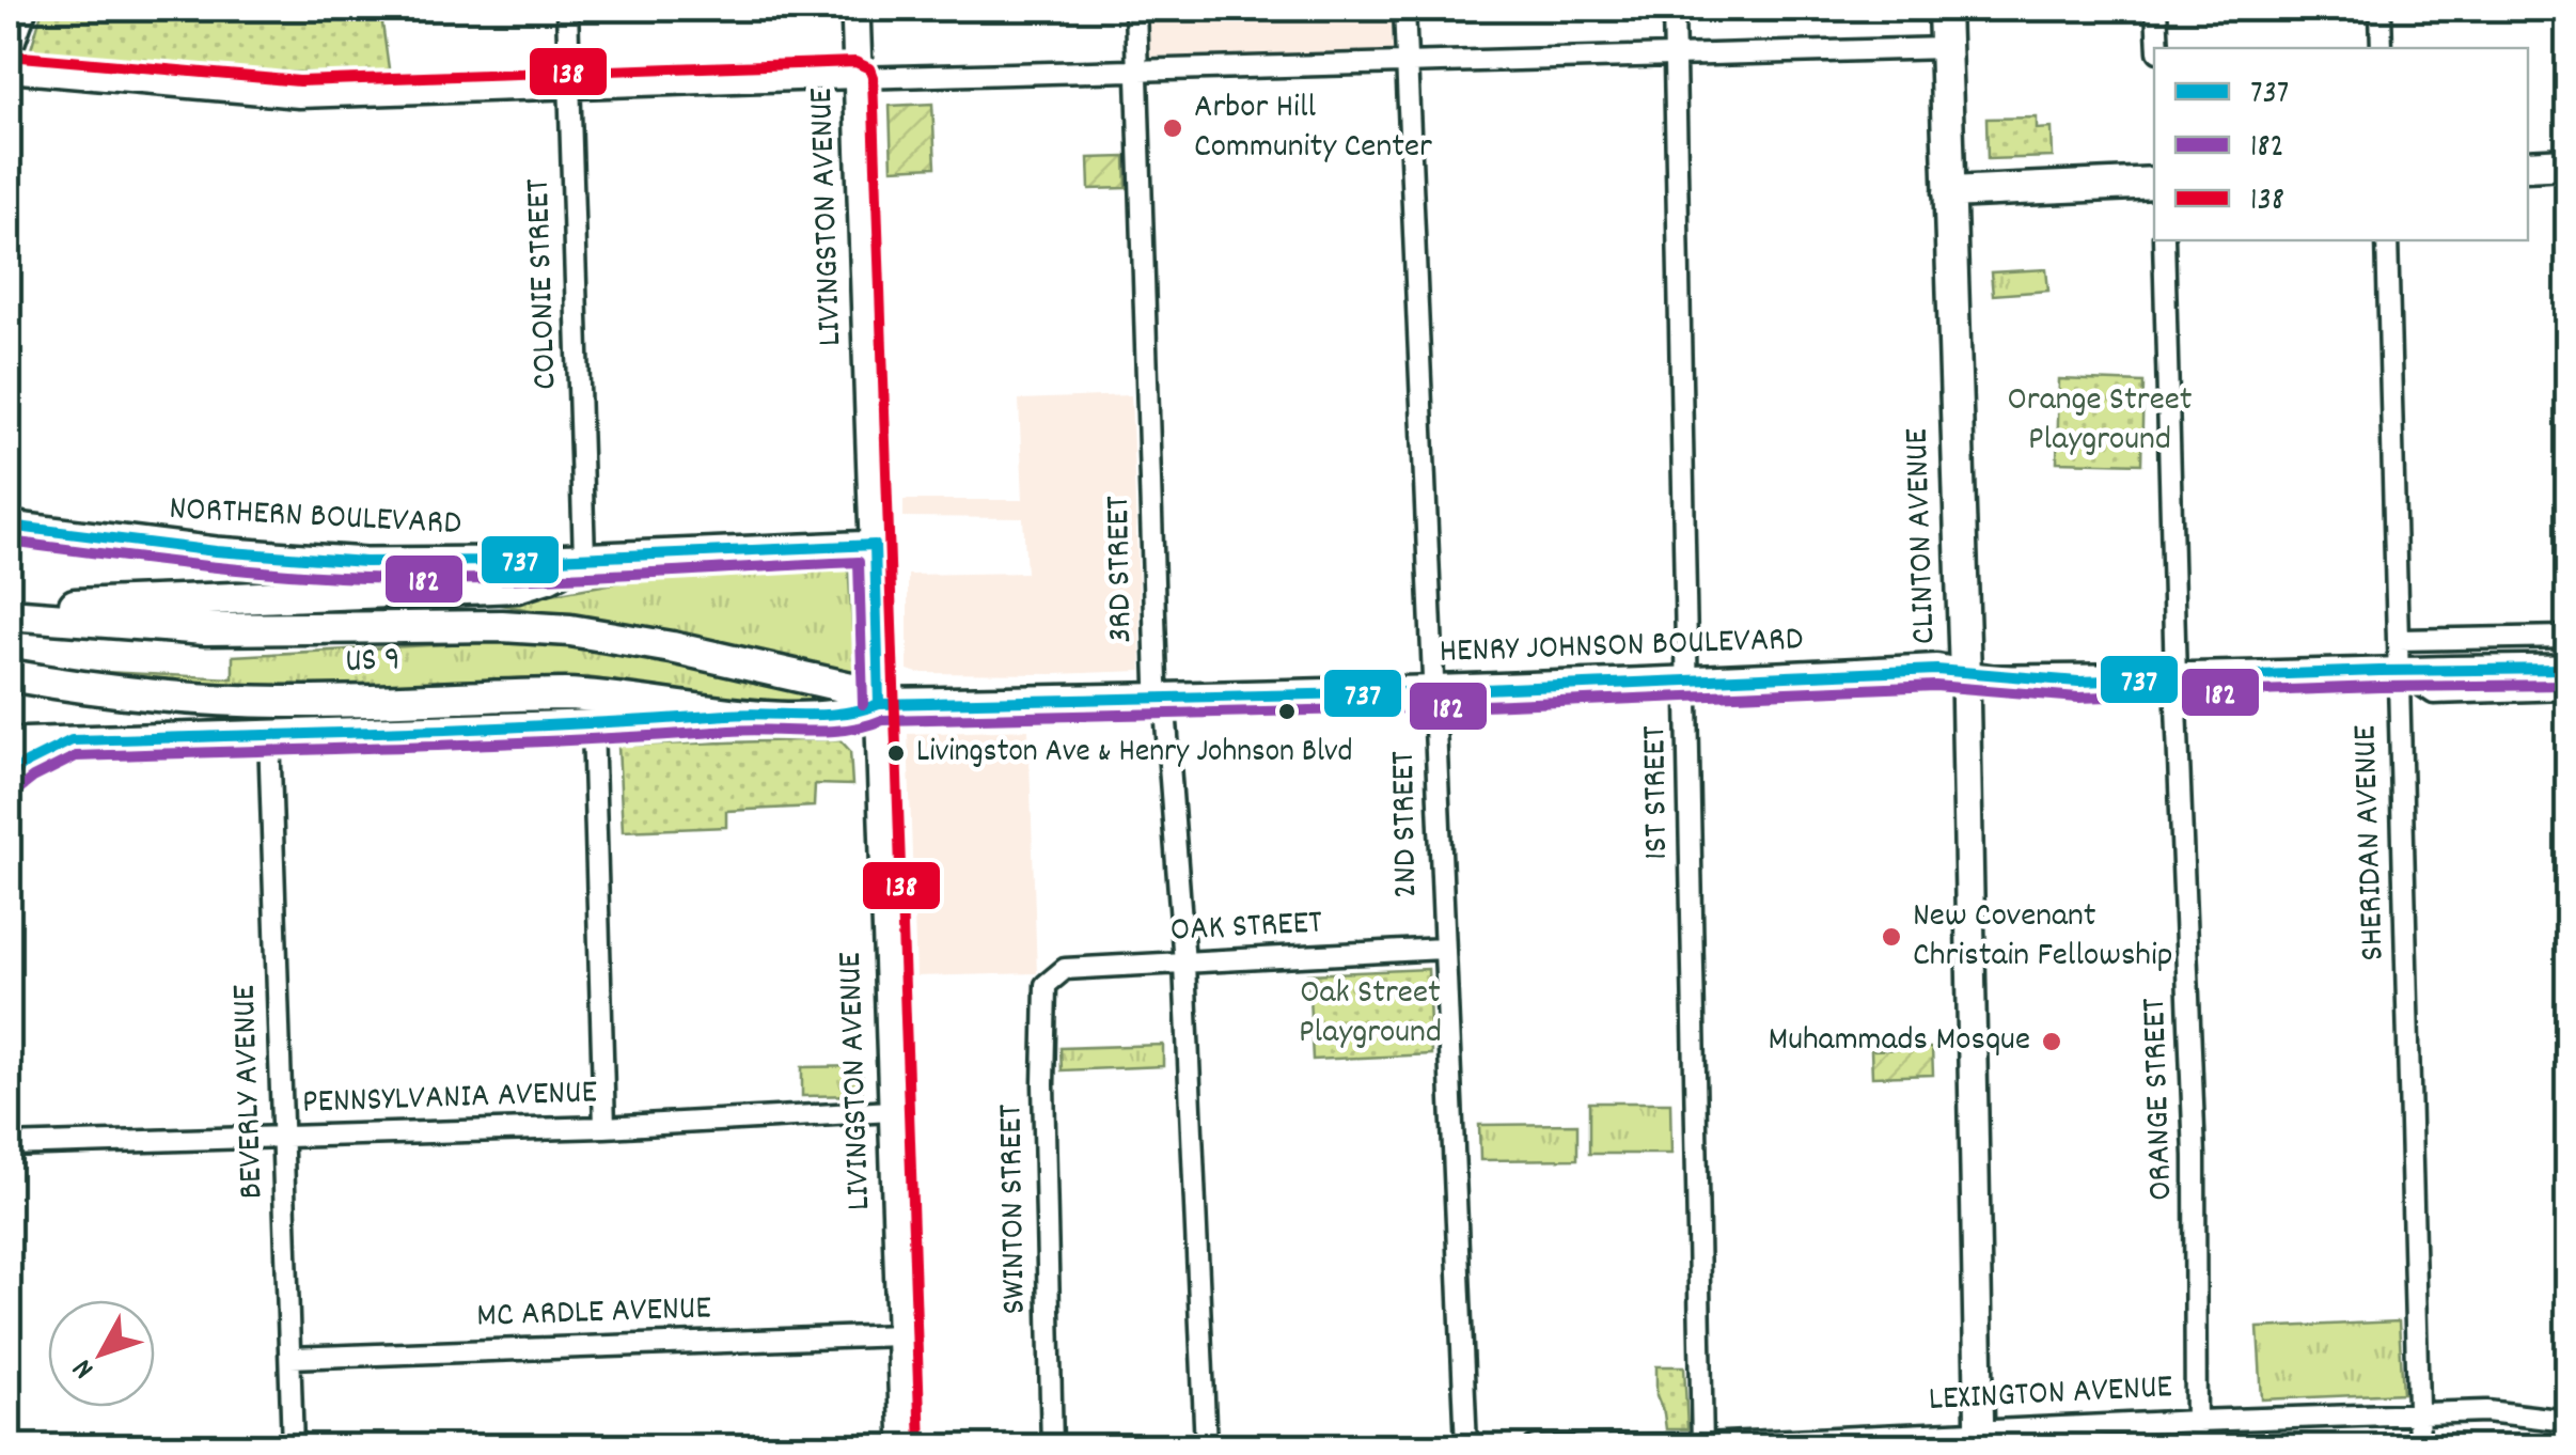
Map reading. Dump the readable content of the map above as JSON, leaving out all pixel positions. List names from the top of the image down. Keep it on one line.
{"streets":{"main road":["LIVINGSTON AVENUE","NORTHERN BOULEVARD","CLINTON AVENUE","HENRY JOHNSON BOULEVARD","US 9"],"street":["COLONIE STREET","3RD STREET","1ST STREET","2ND STREET","SHERIDAN AVENUE","OAK STREET","BEVERLY AVENUE","PENNSYLVANIA AVENUE","ORANGE STREET","SWINTON STREET","MC ARDLE AVENUE","LEXINGTON AVENUE"]},"crossings":[["LIVINGSTON AVENUE","NORTHERN BOULEVARD"],["LIVINGSTON AVENUE","HENRY JOHNSON BOULEVARD"],["LIVINGSTON AVENUE","US 9"],["LIVINGSTON AVENUE","PENNSYLVANIA AVENUE"],["LIVINGSTON AVENUE","MC ARDLE AVENUE"],["COLONIE STREET","NORTHERN BOULEVARD"],["CLINTON AVENUE","HENRY JOHNSON BOULEVARD"],["CLINTON AVENUE","LEXINGTON AVENUE"],["3RD STREET","HENRY JOHNSON BOULEVARD"],["3RD STREET","OAK STREET"],["HENRY JOHNSON BOULEVARD","US 9"],["HENRY JOHNSON BOULEVARD","1ST STREET"],["HENRY JOHNSON BOULEVARD","2ND STREET"],["HENRY JOHNSON BOULEVARD","SHERIDAN AVENUE"],["HENRY JOHNSON BOULEVARD","ORANGE STREET"],["1ST STREET","LEXINGTON AVENUE"],["2ND STREET","OAK STREET"],["SHERIDAN AVENUE","LEXINGTON AVENUE"],["OAK STREET","SWINTON STREET"],["BEVERLY AVENUE","PENNSYLVANIA AVENUE"],["BEVERLY AVENUE","MC ARDLE AVENUE"],["ORANGE STREET","LEXINGTON AVENUE"]],"parks":["Orange Street Playground","Oak Street Playground"],"places":["Arbor Hill Community Center","Livingston Ave & Henry Johnson Blvd","New Covenant Christain Fellowship","Muhammads Mosque"],"lines":["transit line 138","transit line 737","transit line 182"],"legend":["737","182","138"],"north":"bottom left"}
